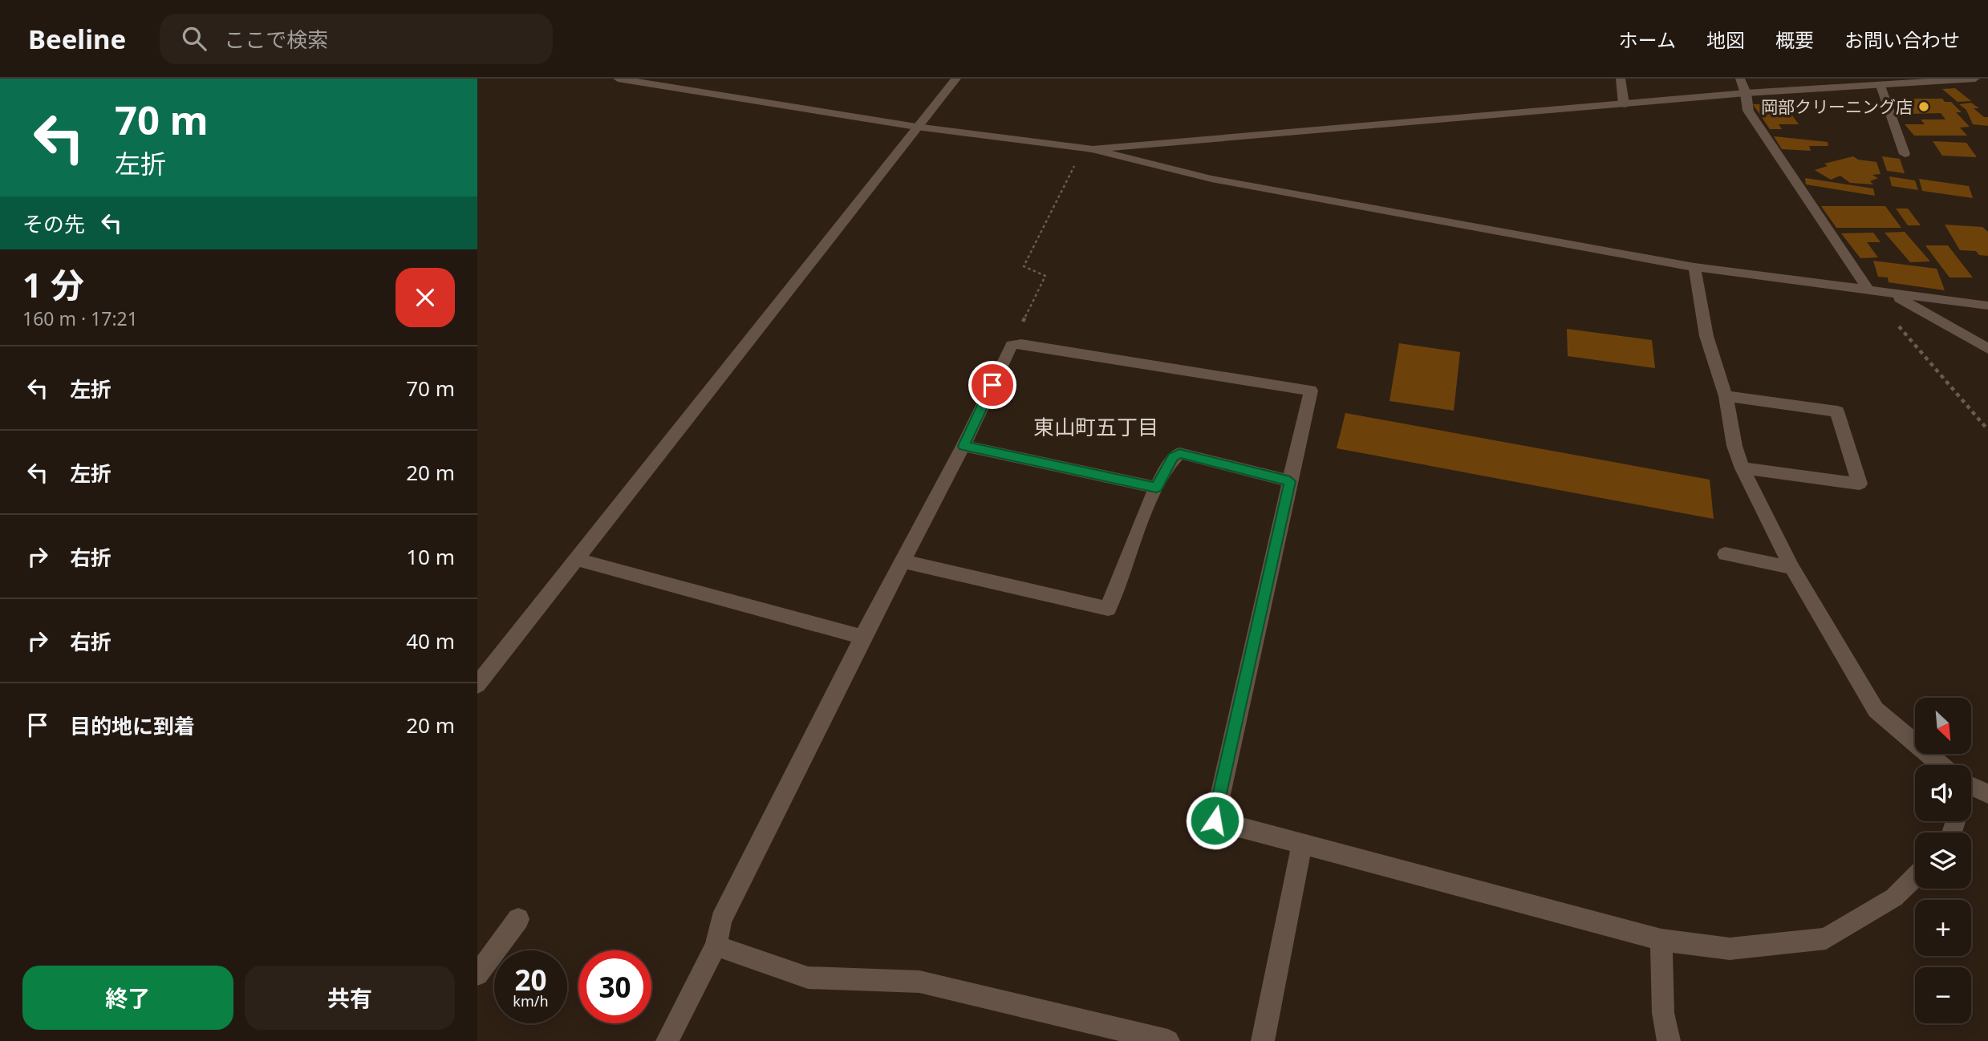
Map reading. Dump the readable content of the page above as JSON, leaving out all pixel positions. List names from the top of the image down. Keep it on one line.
{"districts":["東山町五丁目"],"places":["岡部クリーニング店"],"north":"bottom right","page":{"header":"Beeline","search":"ここで検索","nav":["ホーム","地図","概要","お問い合わせ"],"turn":["70 m","左折"],"then":"その先","heading":["1 分","160 m · 17:21"],"list":[{"name":"左折","value":"70 m"},{"name":"左折","value":"20 m"},{"name":"右折","value":"10 m"},{"name":"右折","value":"40 m"},{"name":"目的地に到着","value":"20 m"}],"map_buttons":["+","−"],"speed":"20 km/h","limit":"30","buttons":["終了","共有"]}}
